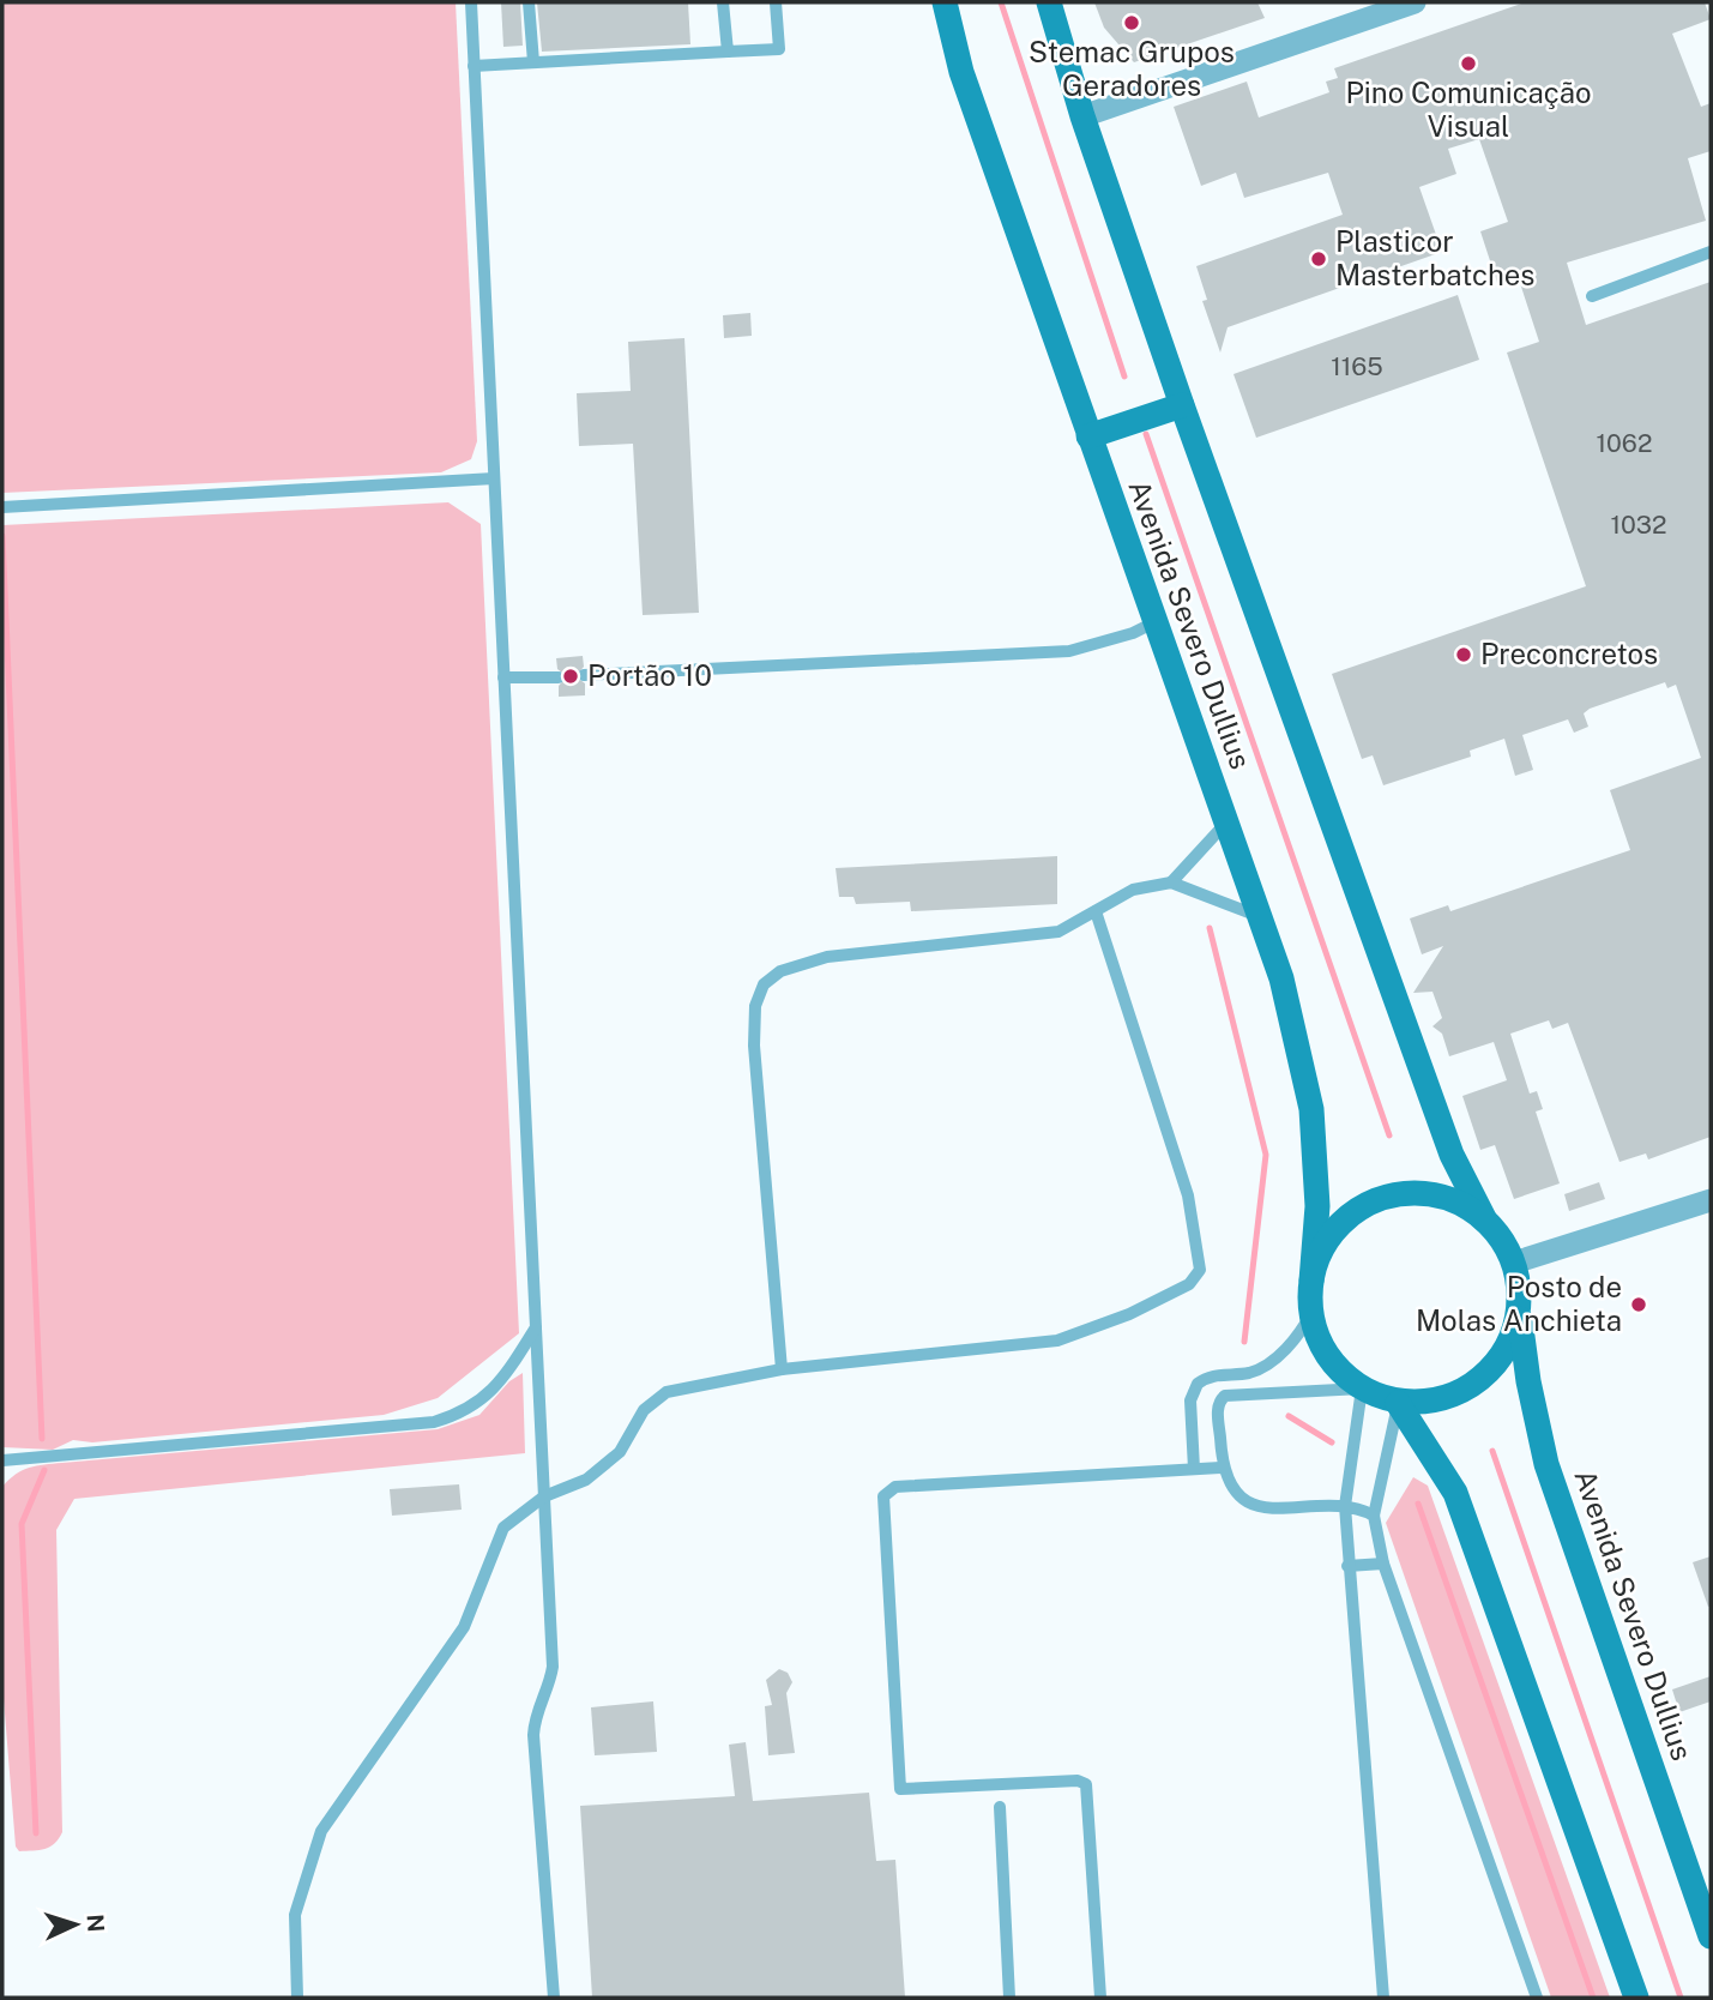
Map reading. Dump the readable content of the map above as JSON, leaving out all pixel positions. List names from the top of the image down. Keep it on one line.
{"streets":{"main road":["Avenida Severo Dullius"]},"places":["Stemac Grupos Geradores","Pino Comunicação Visual","Plasticor Masterbatches","Preconcretos","Portão 10","Posto de Molas Anchieta"],"house_numbers":["1165","1062","1032"],"north":"right"}
